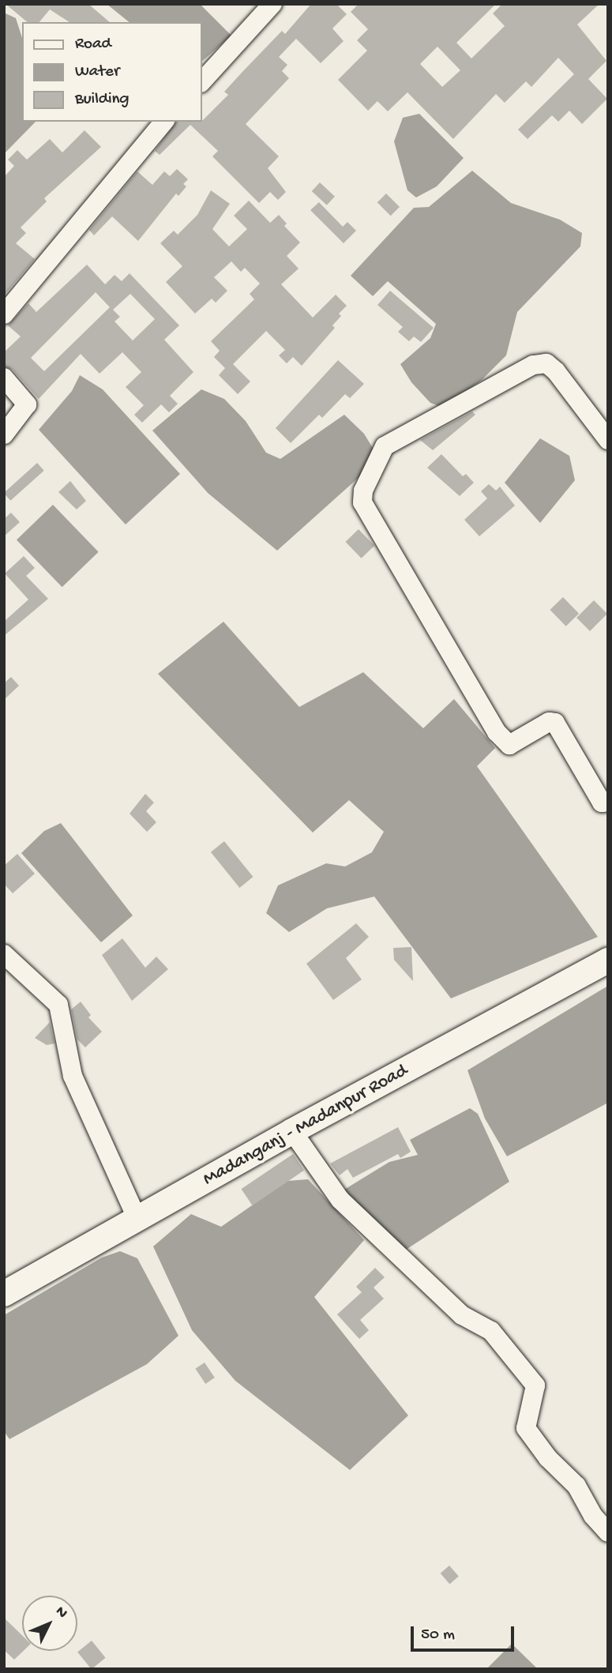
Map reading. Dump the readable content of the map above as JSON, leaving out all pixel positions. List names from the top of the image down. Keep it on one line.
{"streets":{"main road":["Madanganj - Madanpur Road"]},"legend":["Road","Water","Building"],"scale_bar":"50 m","north":"top right"}
